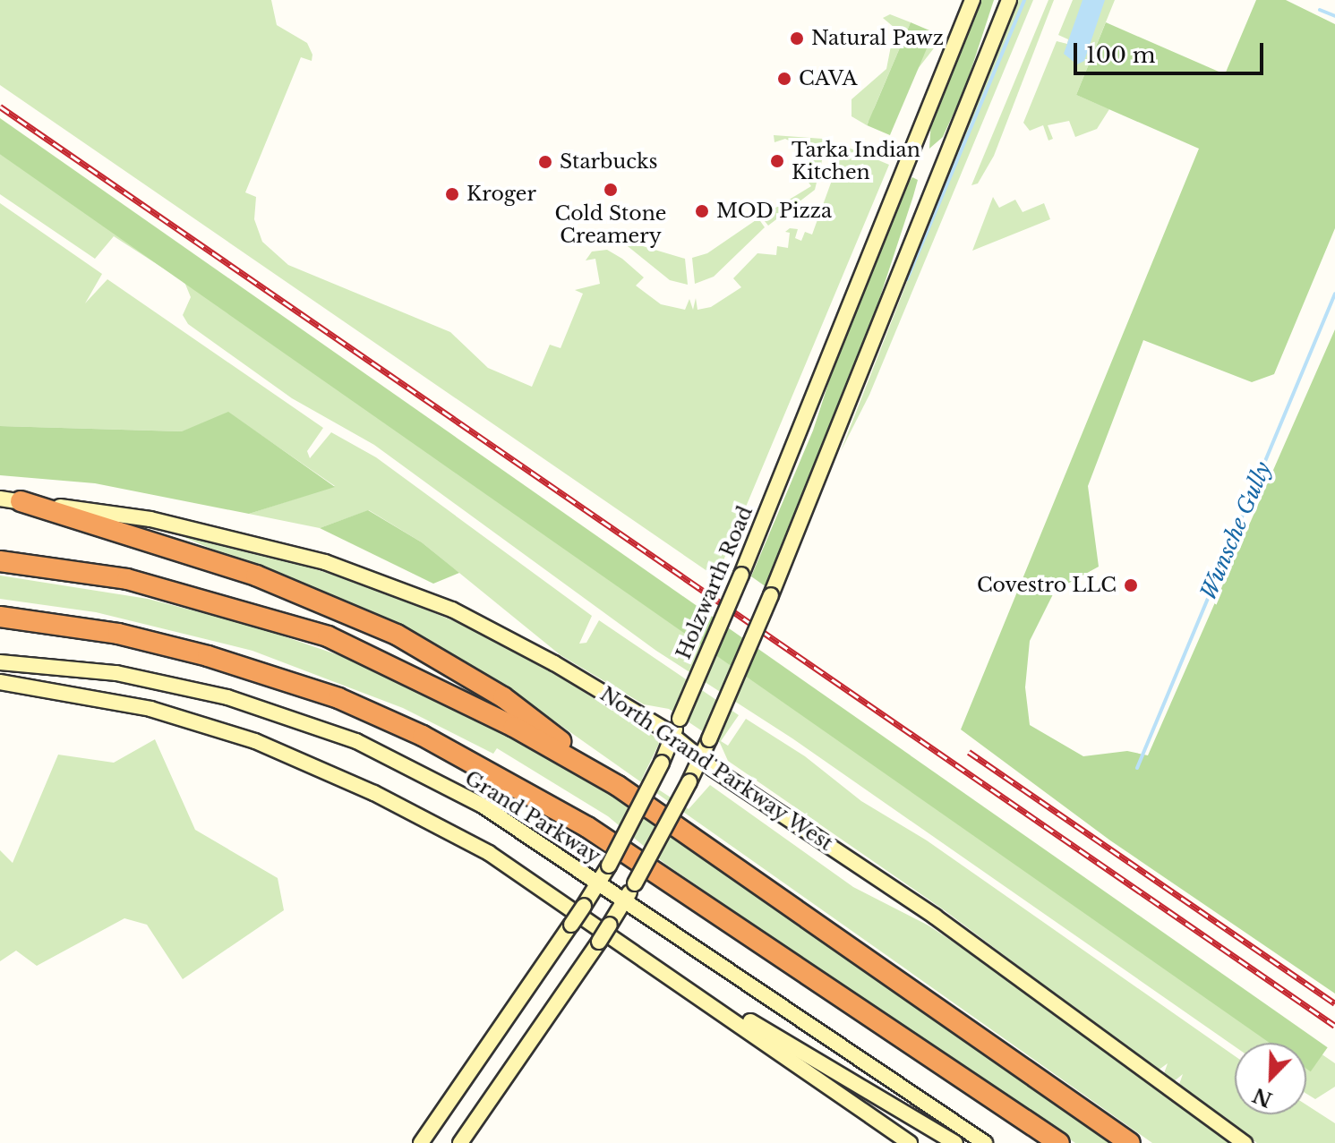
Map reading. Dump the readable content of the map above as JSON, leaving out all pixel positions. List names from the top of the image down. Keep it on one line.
{"streets":{"main road":["Holzwarth Road","North Grand Parkway West","Grand Parkway"]},"crossings":[["Holzwarth Road","North Grand Parkway West"],["Holzwarth Road","Grand Parkway"]],"water":["Wunsche Gully"],"places":["Natural Pawz","CAVA","Tarka Indian Kitchen","Starbucks","Cold Stone Creamery","Kroger","MOD Pizza","Covestro LLC"],"scale_bar":"100 m","north":"bottom left"}
